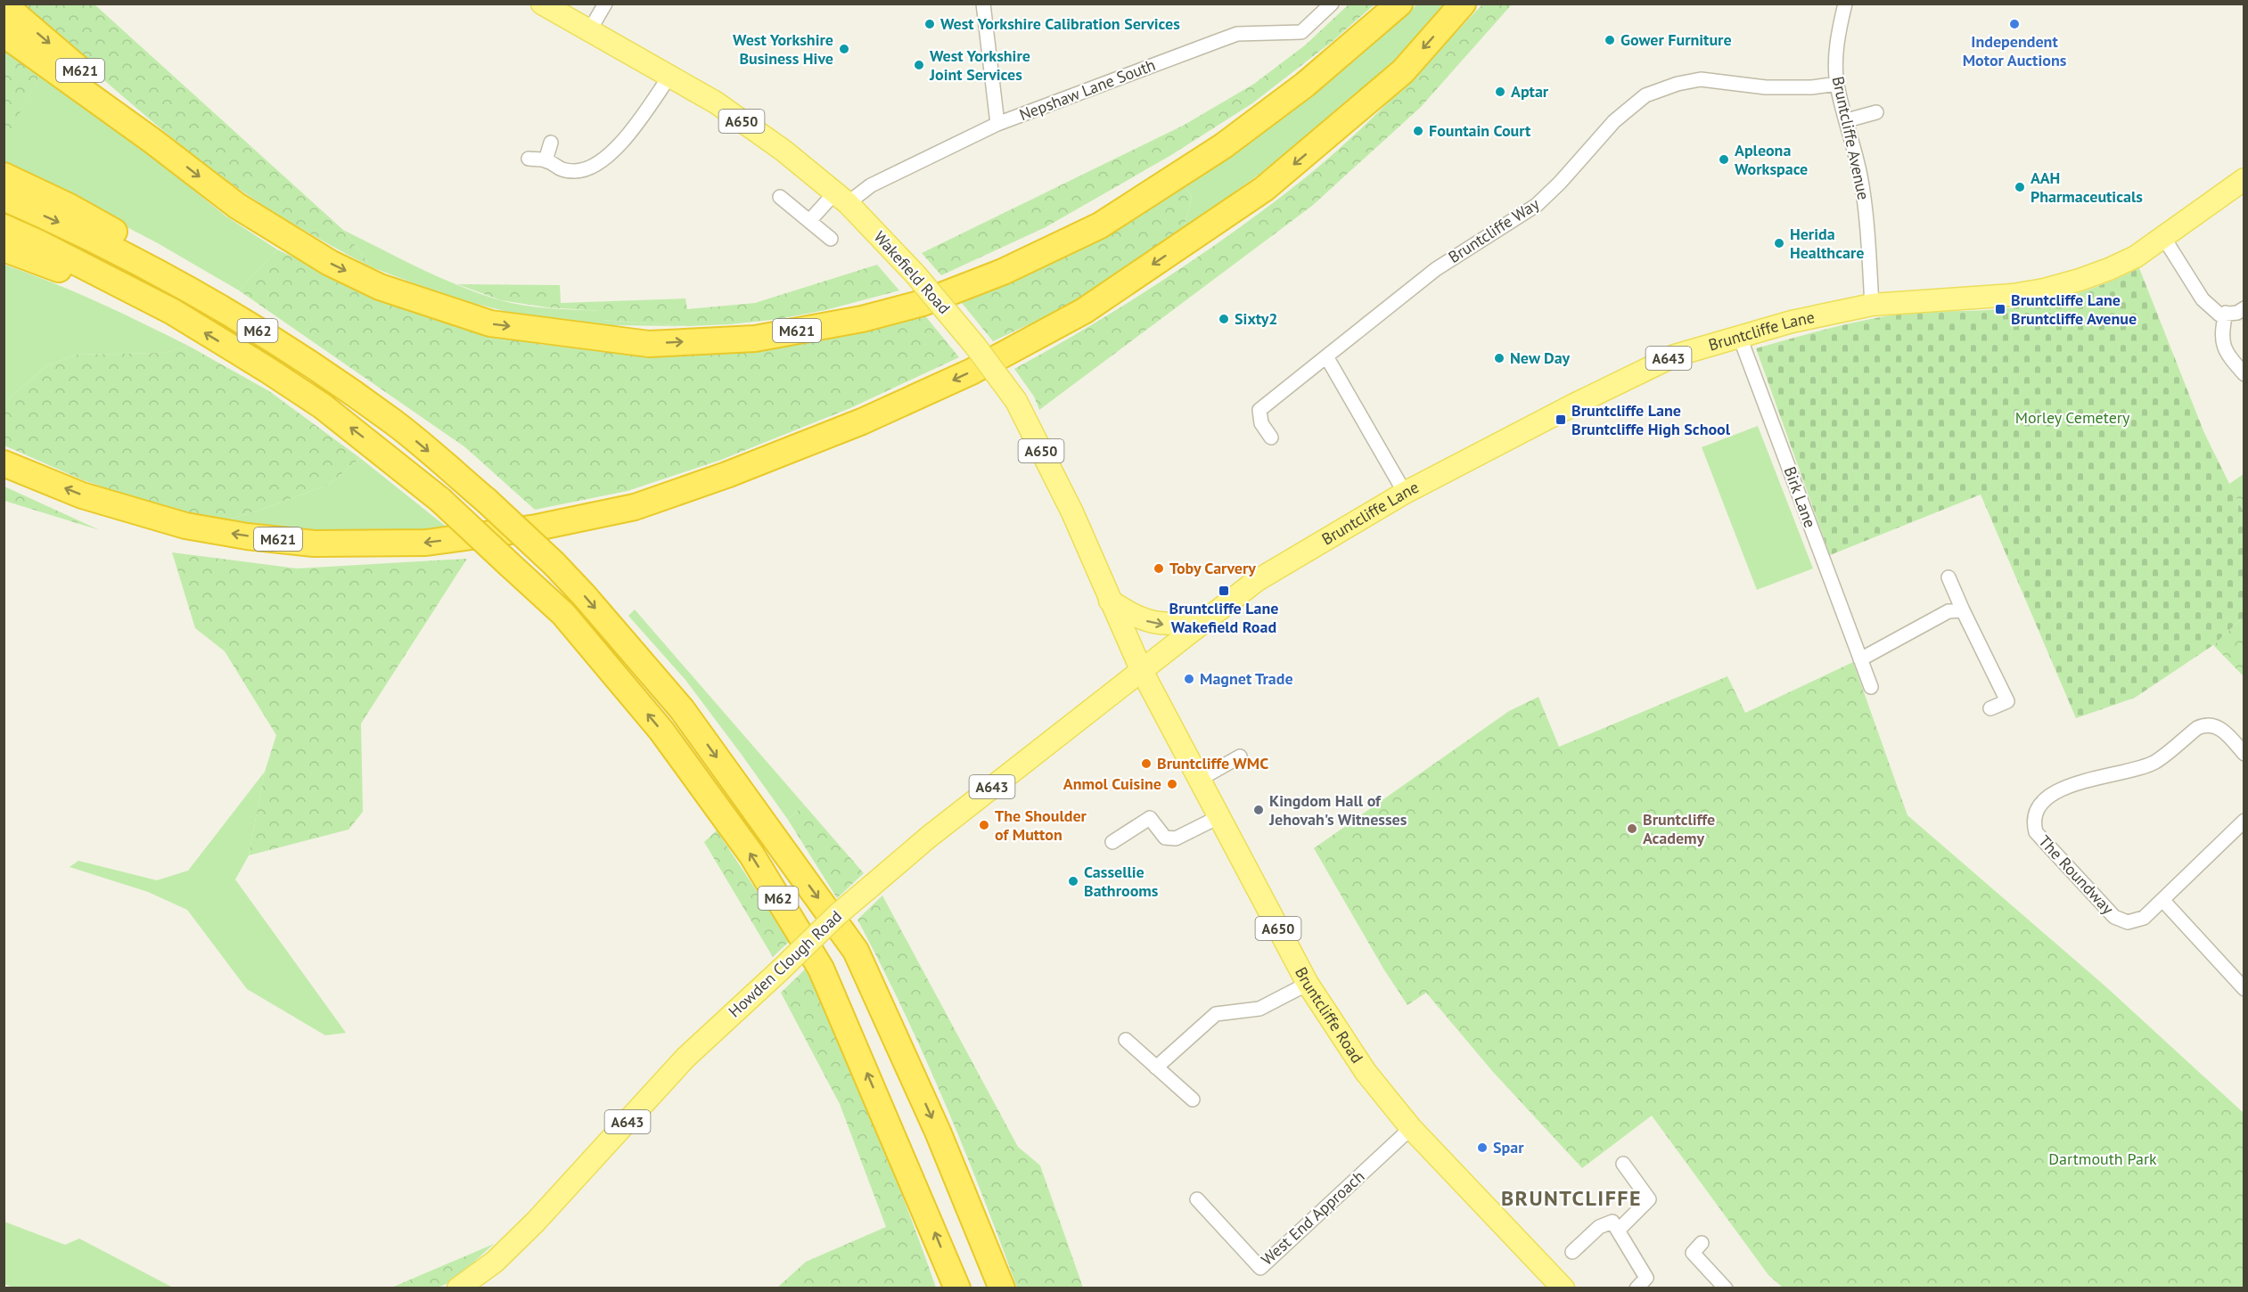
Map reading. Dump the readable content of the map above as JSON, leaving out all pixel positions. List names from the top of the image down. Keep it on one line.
{"streets":{"highway":["M621","M62"],"main road":["A650","Wakefield Road","Bruntcliffe Lane","A643","Howden Clough Road","Bruntcliffe Road"],"street":["Nepshaw Lane South","Bruntcliffe Avenue","Bruntcliffe Way","Birk Lane","The Roundway","West End Approach"]},"crossings":[["Nepshaw Lane South","Wakefield Road"],["Bruntcliffe Avenue","Bruntcliffe Way"],["Bruntcliffe Avenue","Bruntcliffe Lane"],["Wakefield Road","Bruntcliffe Lane"],["Wakefield Road","Howden Clough Road"],["Wakefield Road","Bruntcliffe Road"],["Bruntcliffe Lane","Birk Lane"],["Bruntcliffe Lane","Howden Clough Road"],["Bruntcliffe Lane","Bruntcliffe Road"],["Howden Clough Road","Bruntcliffe Road"],["Bruntcliffe Road","West End Approach"]],"districts":["BRUNTCLIFFE"],"parks":["Morley Cemetery","Dartmouth Park"],"places":{"other":["West Yorkshire Calibration Services","Independent Motor Auctions","Gower Furniture","West Yorkshire Business Hive","West Yorkshire Joint Services","Aptar","Fountain Court","Apleona Workspace","AAH Pharmaceuticals","Herida Healthcare","Sixty2","New Day","Toby Carvery","Magnet Trade","Bruntcliffe WMC","Anmol Cuisine","Kingdom Hall of Jehovah's Witnesses","The Shoulder of Mutton","Bruntcliffe Academy","Cassellie Bathrooms","Spar"],"transit":["Bruntcliffe Lane Bruntcliffe Avenue","Bruntcliffe Lane Bruntcliffe High School","Bruntcliffe Lane Wakefield Road"]}}
